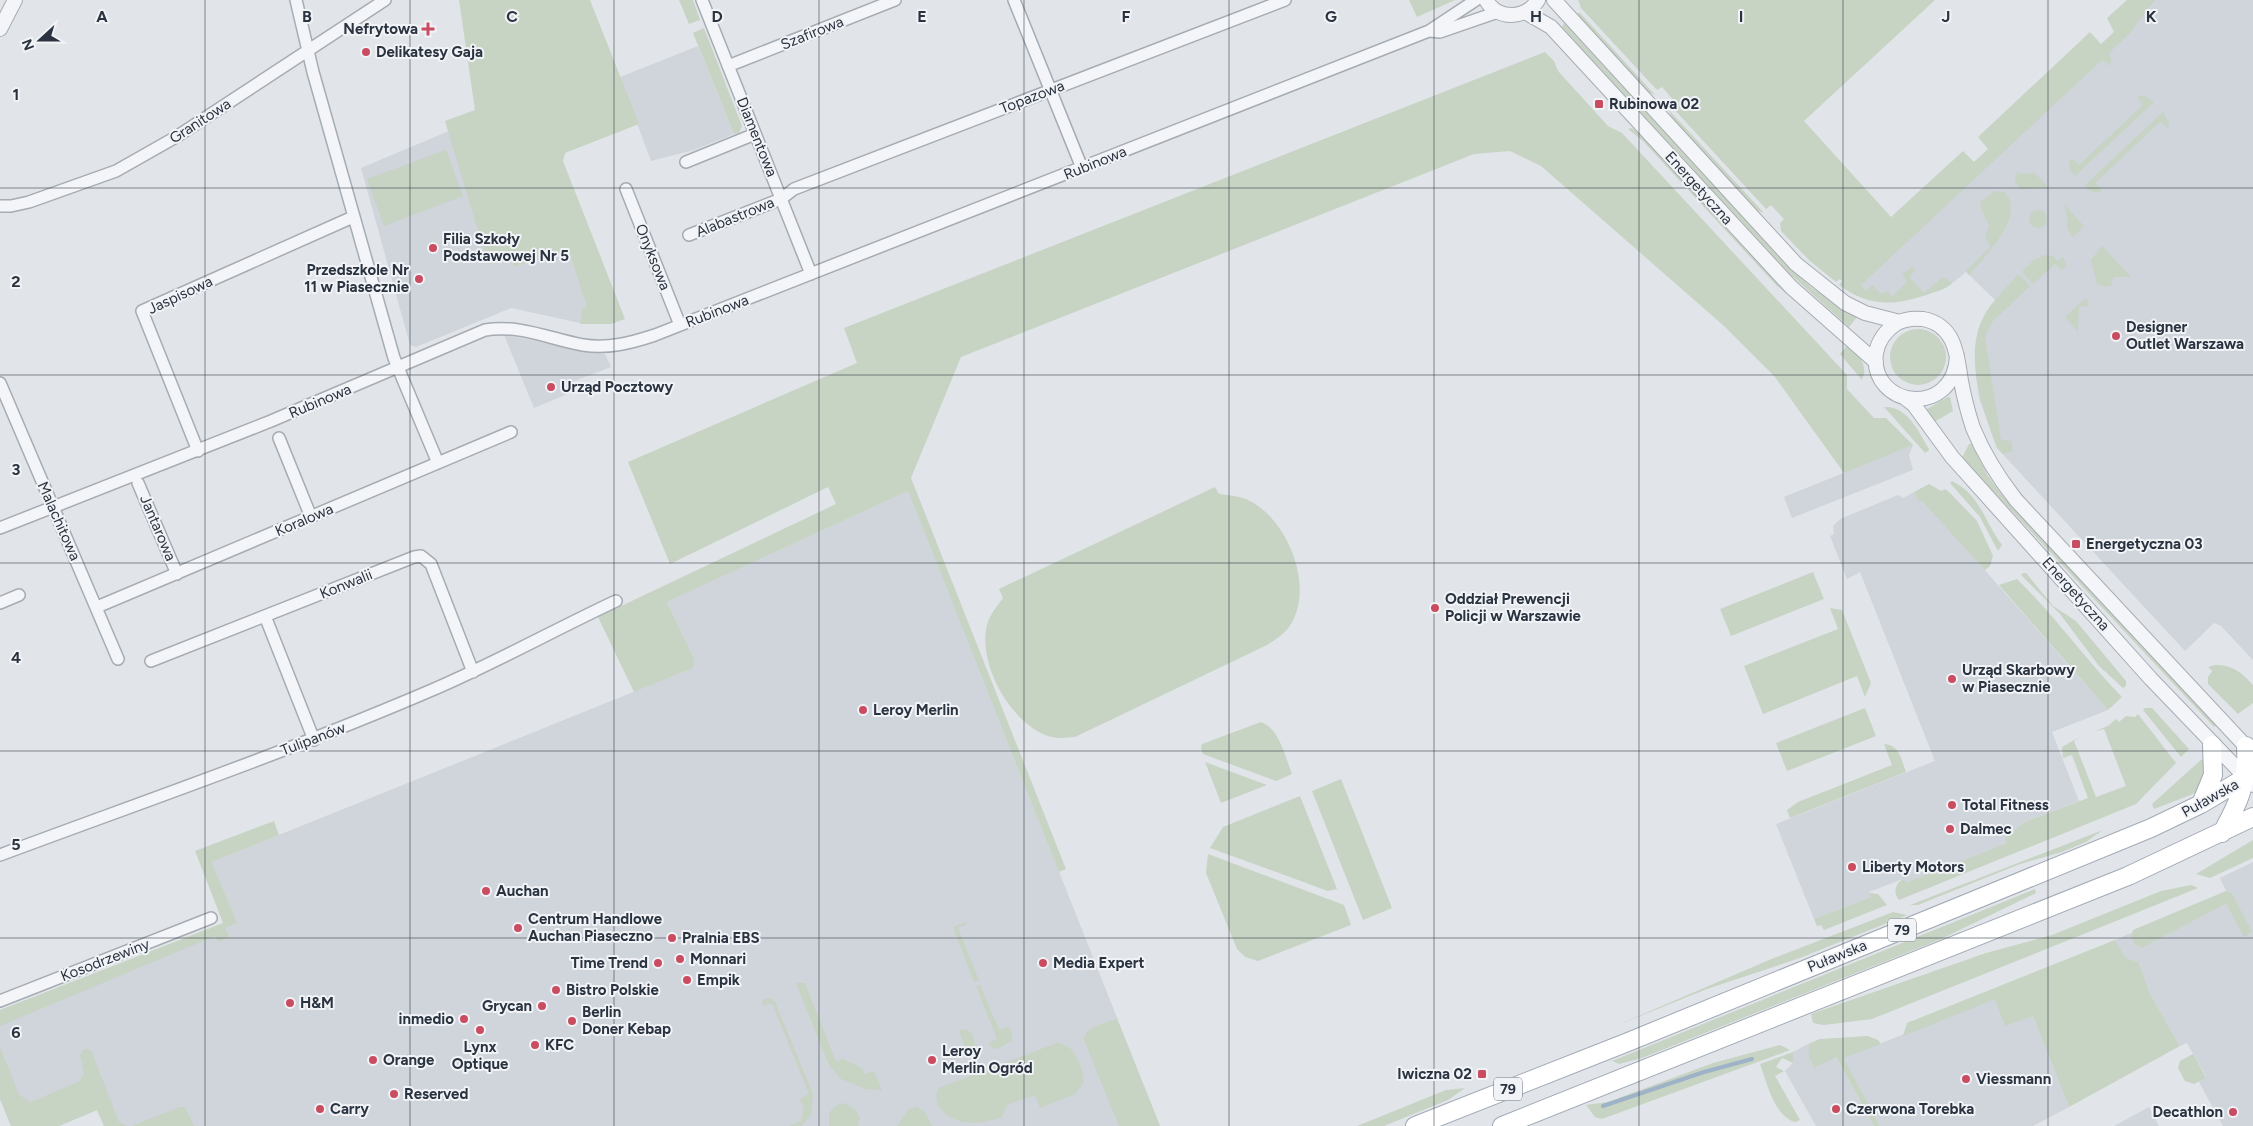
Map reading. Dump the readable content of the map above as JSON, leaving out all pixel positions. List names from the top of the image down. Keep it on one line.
{"streets":{"main road":["Puławska","79"],"street":["Szafirowa","Topazowa","Granitowa","Diamentowa","Rubinowa","Energetyczna","Alabastrowa","Onyksowa","Jaspisowa","Koralowa","Malachitowa","Jantarowa","Konwalii","Tulipanów","Kosodrzewiny"]},"crossings":[["Szafirowa","Diamentowa"],["Topazowa","Diamentowa"],["Topazowa","Alabastrowa"],["Diamentowa","Rubinowa"],["Diamentowa","Alabastrowa"],["Rubinowa","Onyksowa"],["Rubinowa","Jaspisowa"],["Rubinowa","Malachitowa"],["Energetyczna","Puławska"],["Koralowa","Malachitowa"],["Koralowa","Jantarowa"],["Konwalii","Tulipanów"]],"places":{"health":["Nefrytowa"],"other":["Delikatesy Gaja","Filia Szkoły Podstawowej Nr 5","Przedszkole Nr 11 w Piasecznie","Designer Outlet Warszawa","Urząd Pocztowy","Oddział Prewencji Policji w Warszawie","Urząd Skarbowy w Piasecznie","Leroy Merlin","Total Fitness","Dalmec","Liberty Motors","Auchan","Centrum Handlowe Auchan Piaseczno","Pralnia EBS","Monnari","Time Trend","Media Expert","Empik","Bistro Polskie","H&M","Grycan","inmedio","Berlin Doner Kebap","Lynx Optique","KFC","Orange","Leroy Merlin Ogród","Viessmann","Reserved","Carry","Czerwona Torebka","Decathlon"],"transit":["Rubinowa 02","Energetyczna 03","Iwiczna 02"]},"north":"left","grid":{"columns":["A","B","C","D","E","F","G","H","I","J","K"],"rows":["1","2","3","4","5","6"]}}
